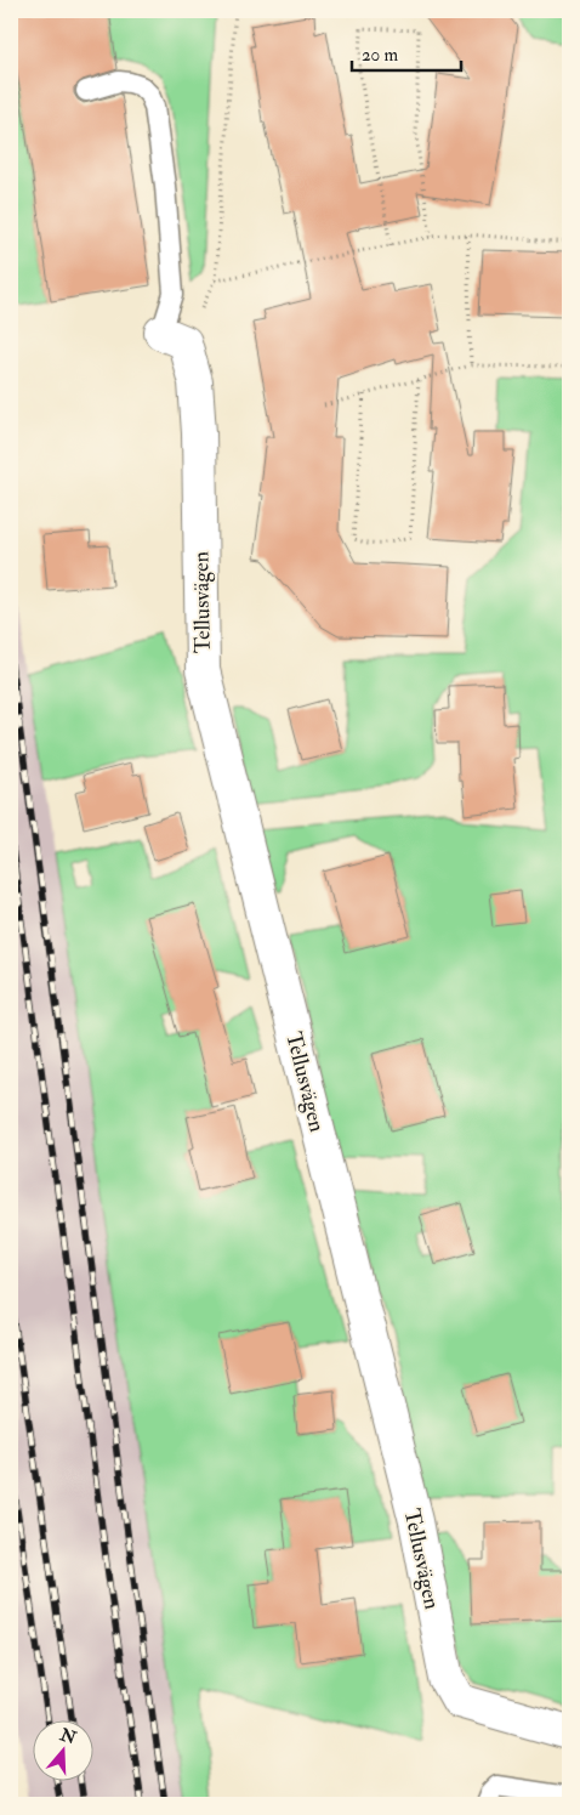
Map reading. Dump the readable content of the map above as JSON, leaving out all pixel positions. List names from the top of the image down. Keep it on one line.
{"streets":{"street":["Tellusvägen"]},"scale_bar":"20 m","north":"top"}
